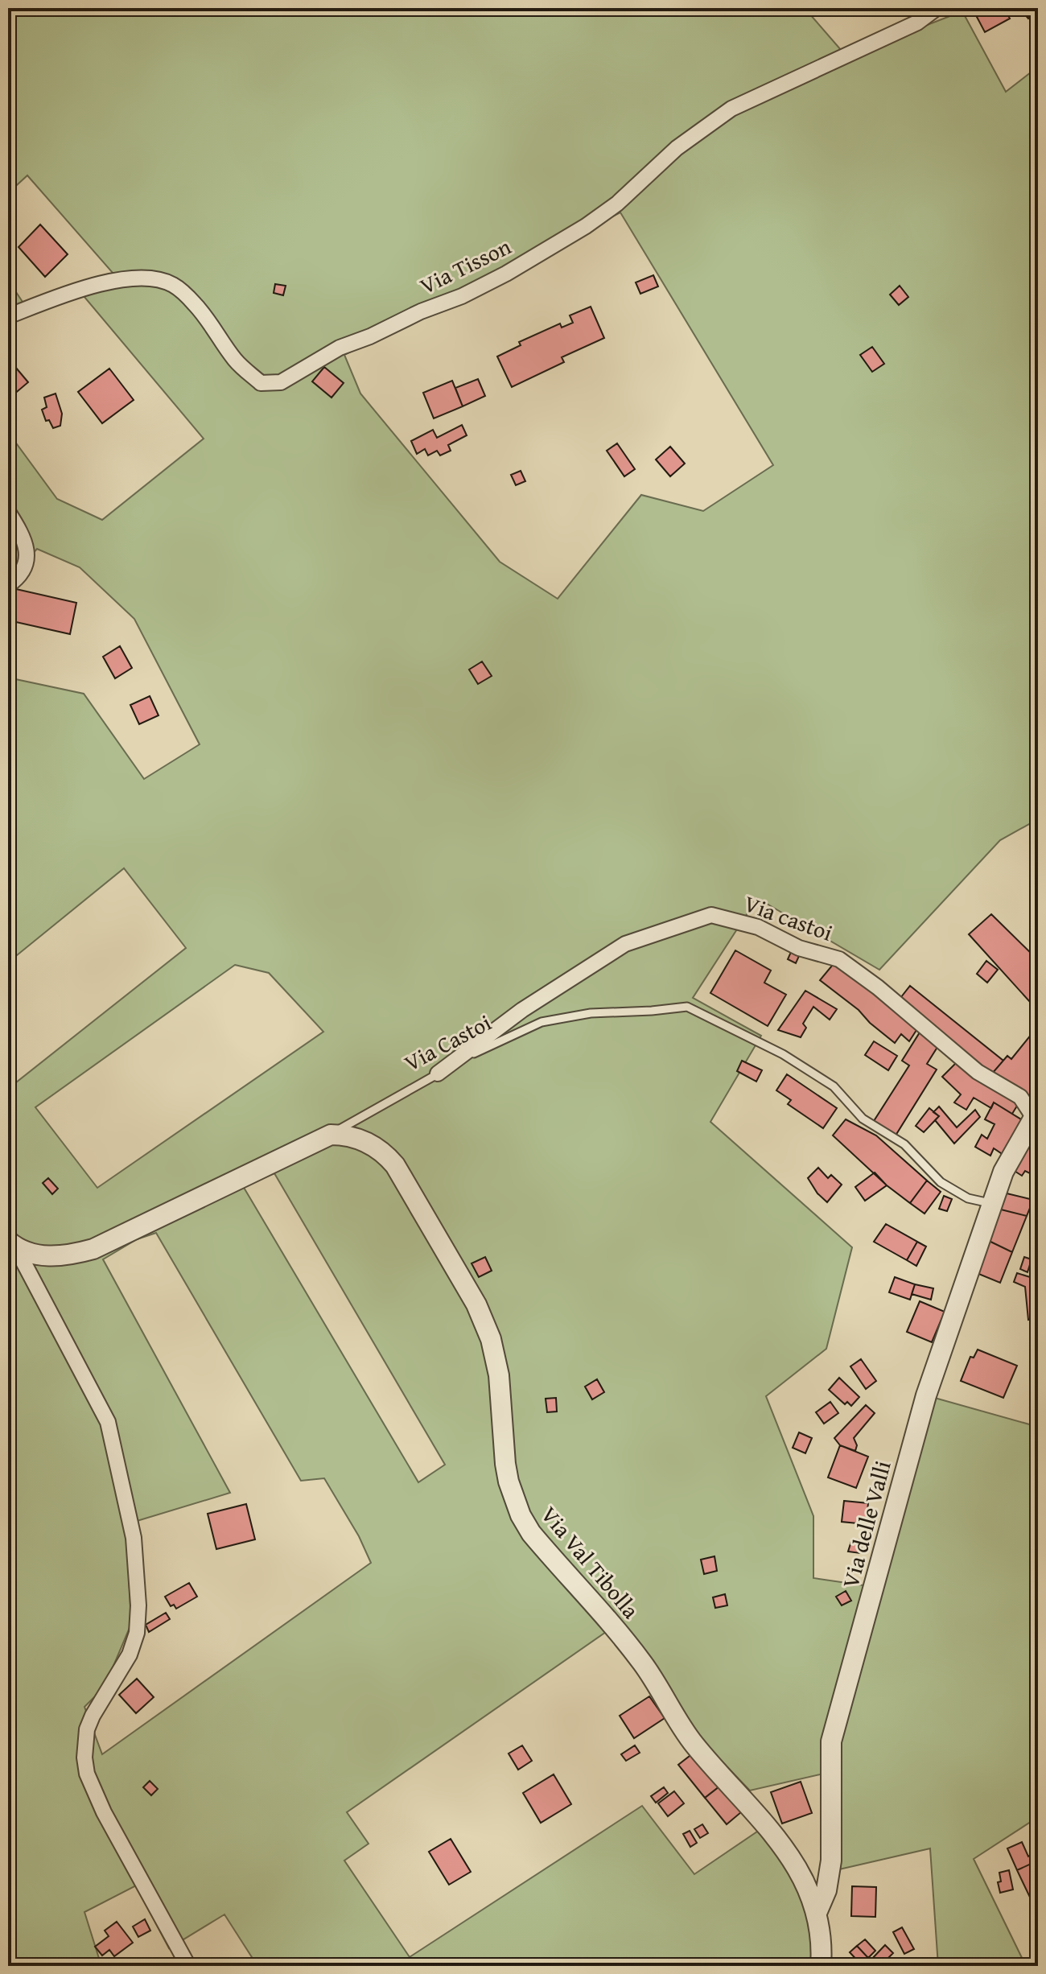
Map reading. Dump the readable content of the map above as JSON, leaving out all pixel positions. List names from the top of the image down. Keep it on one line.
{"streets":{"street":["Via Tisson","Via castoi","Via Castoi","Via delle Valli","Via Val Tibolla"]},"crossings":[["Via castoi","Via Castoi"],["Via castoi","Via delle Valli"],["Via Castoi","Via delle Valli"],["Via Castoi","Via Val Tibolla"],["Via delle Valli","Via Val Tibolla"]]}
